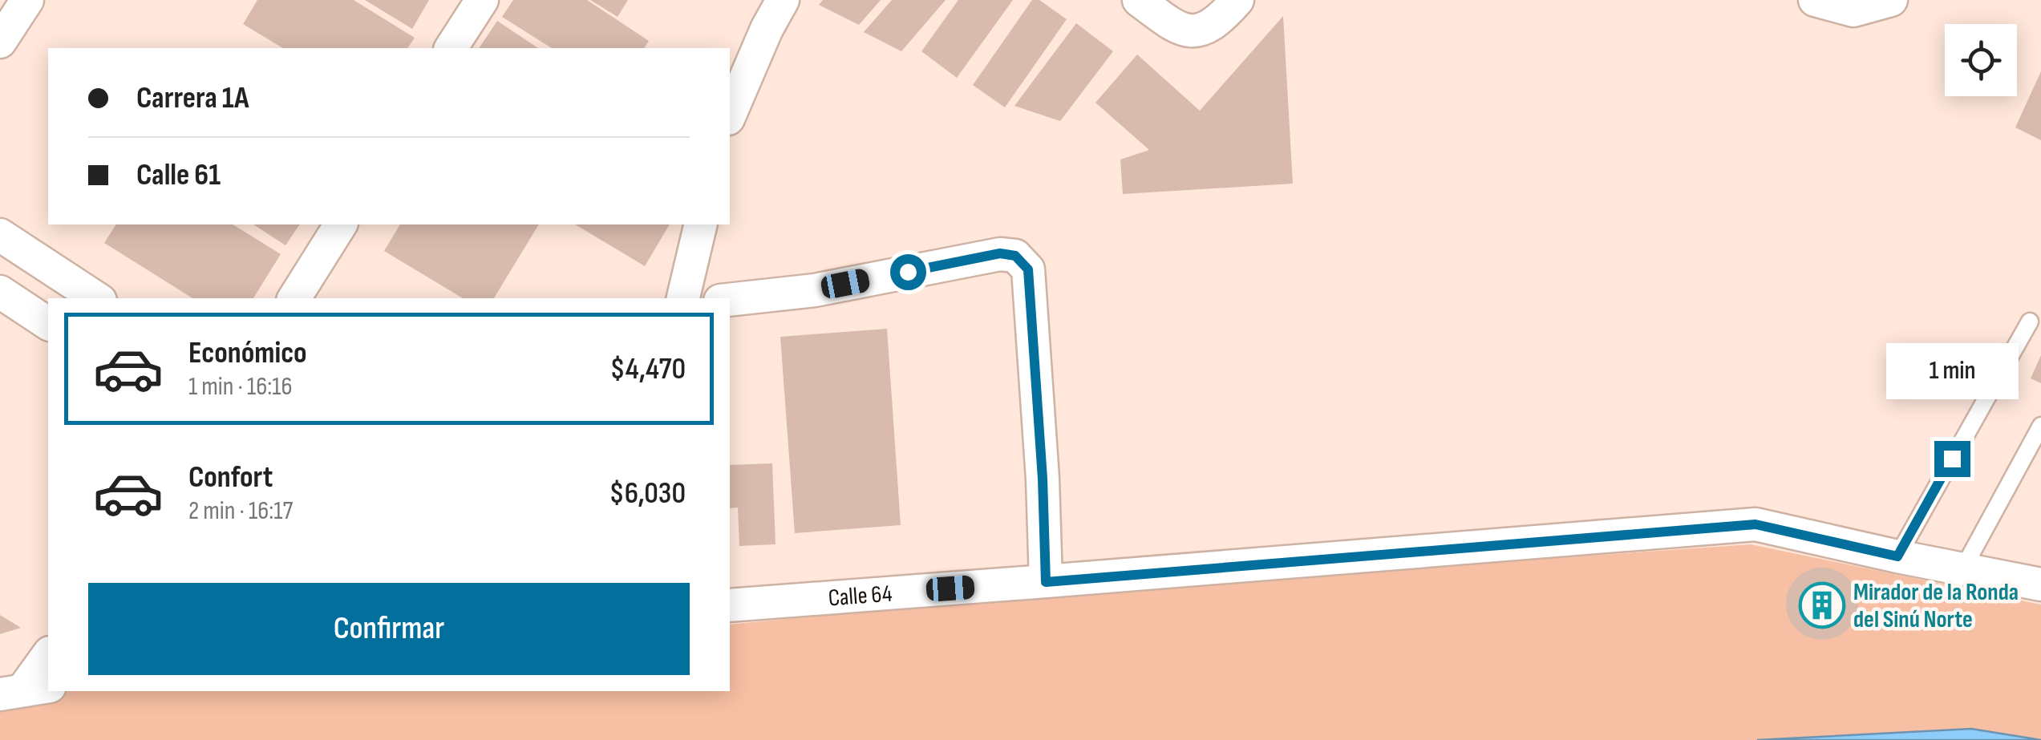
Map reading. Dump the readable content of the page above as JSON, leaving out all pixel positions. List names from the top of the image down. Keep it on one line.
{"streets":{"street":["Calle 64"]},"places":{"building":["Mirador de la Ronda del Sinú Norte"]},"page":{"banner":["Carrera 1A","Calle 61"],"list":[{"name":"Económico","note":"1 min · 16:16","value":"$4,470"},{"name":"Confort","note":"2 min · 16:17","value":"$6,030"}],"bubble":"1 min","buttons":"Confirmar"}}
